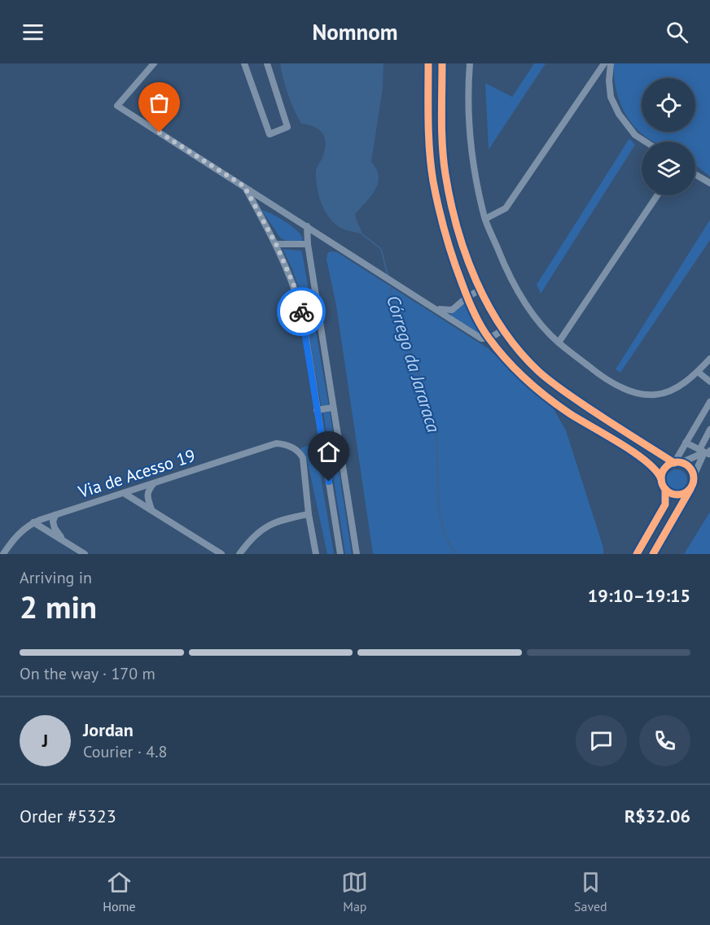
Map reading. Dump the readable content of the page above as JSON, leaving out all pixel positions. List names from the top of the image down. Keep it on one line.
{"streets":{"street":["Via de Acesso 19"]},"water":["Córrego da Jararaca"],"page":{"header":"Nomnom","heading":["2 min","Arriving in","19:10–19:15"],"panel":["Jordan","Courier · 4.8","Order #5323","R$32.06"],"bar":"On the way · 170 m","round":"J","tabs":["Home","Map","Saved"]}}
